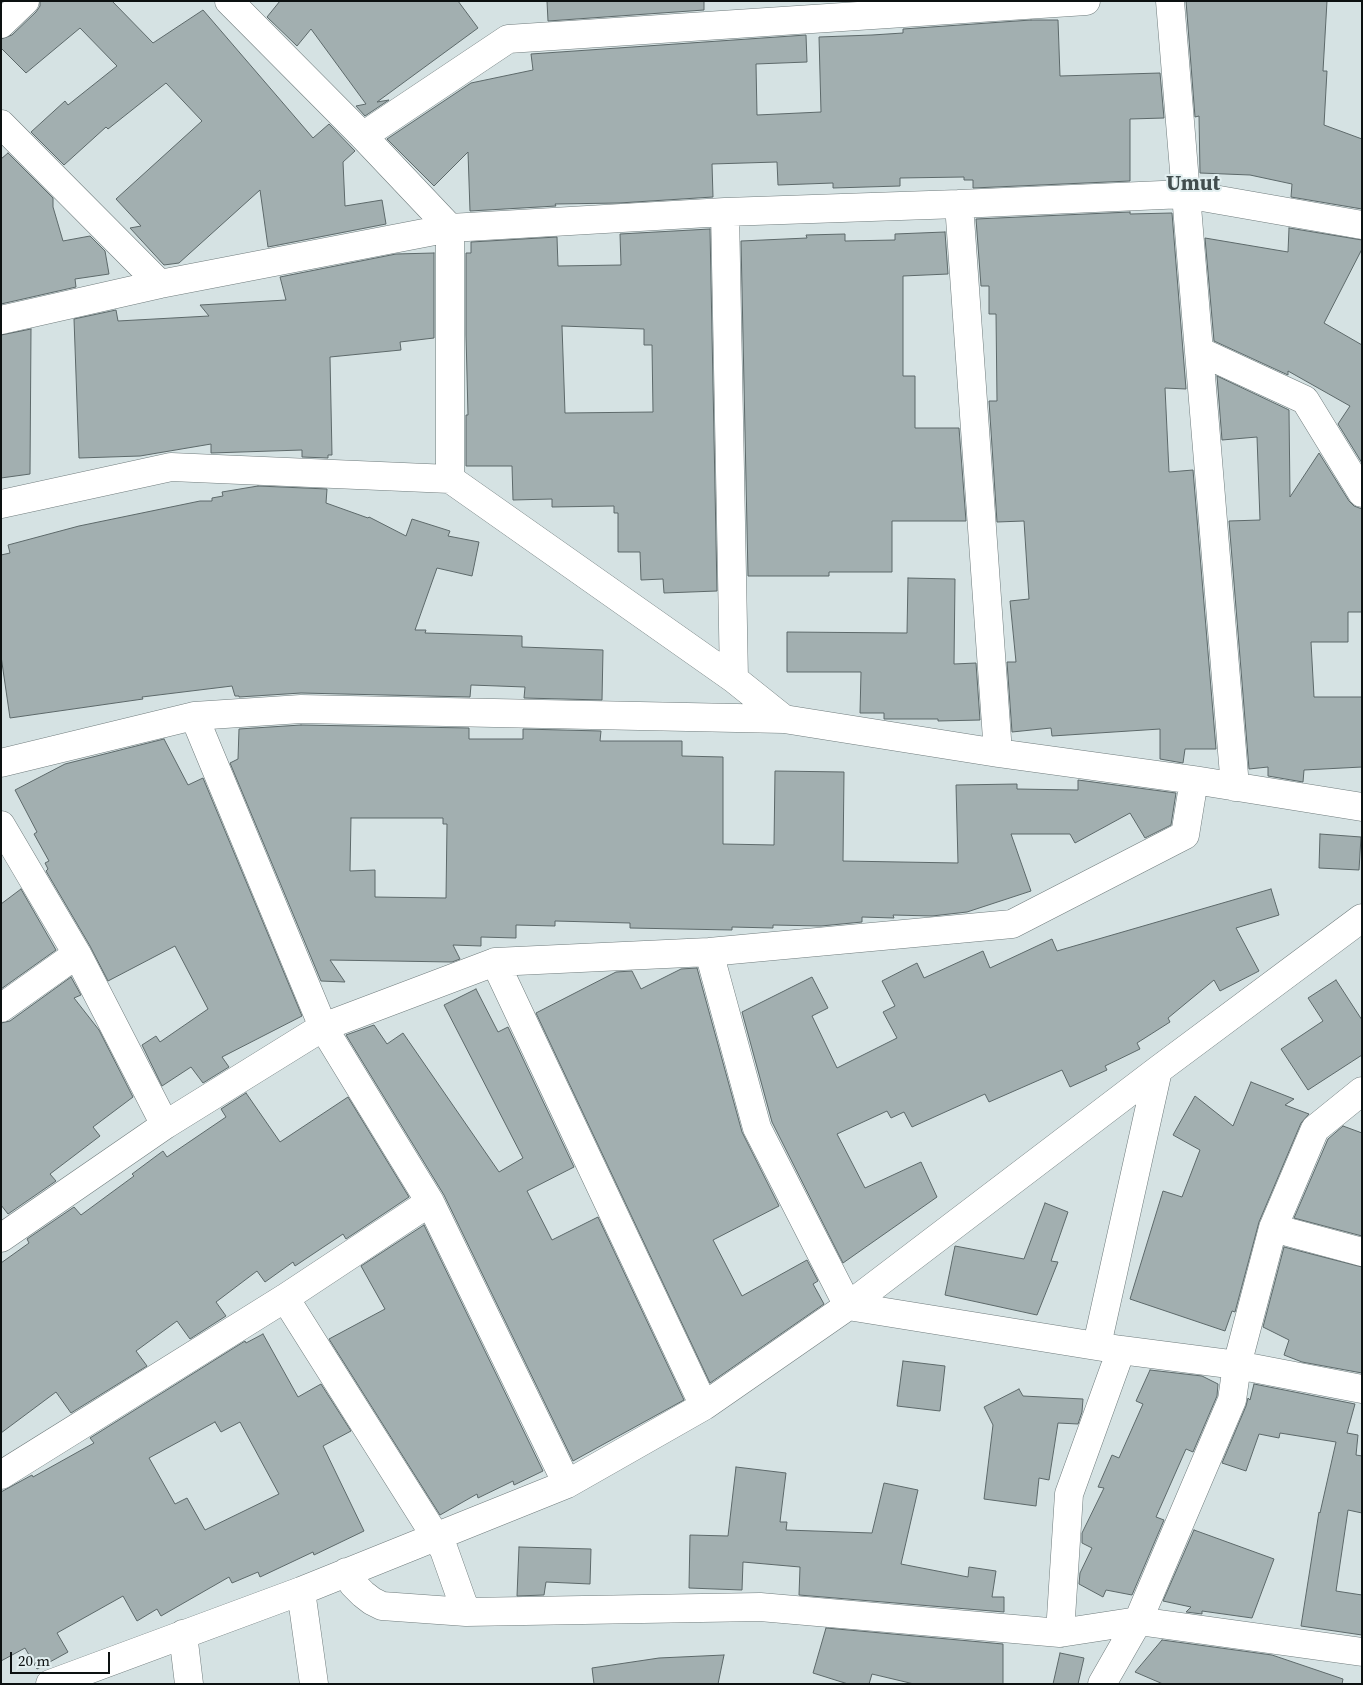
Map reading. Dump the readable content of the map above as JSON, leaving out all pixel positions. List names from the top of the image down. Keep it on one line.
{"districts":["Umut"],"scale_bar":"20 m"}
